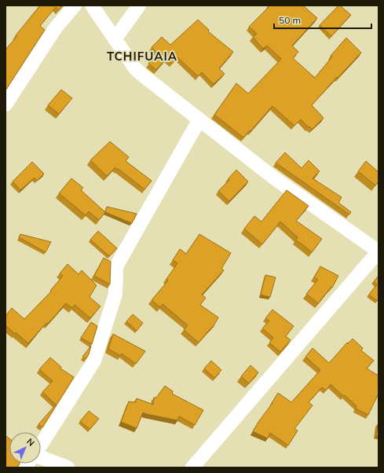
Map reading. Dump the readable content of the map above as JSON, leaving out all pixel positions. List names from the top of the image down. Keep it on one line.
{"districts":["TCHIFUAIA"],"scale_bar":"50 m","north":"top right"}
